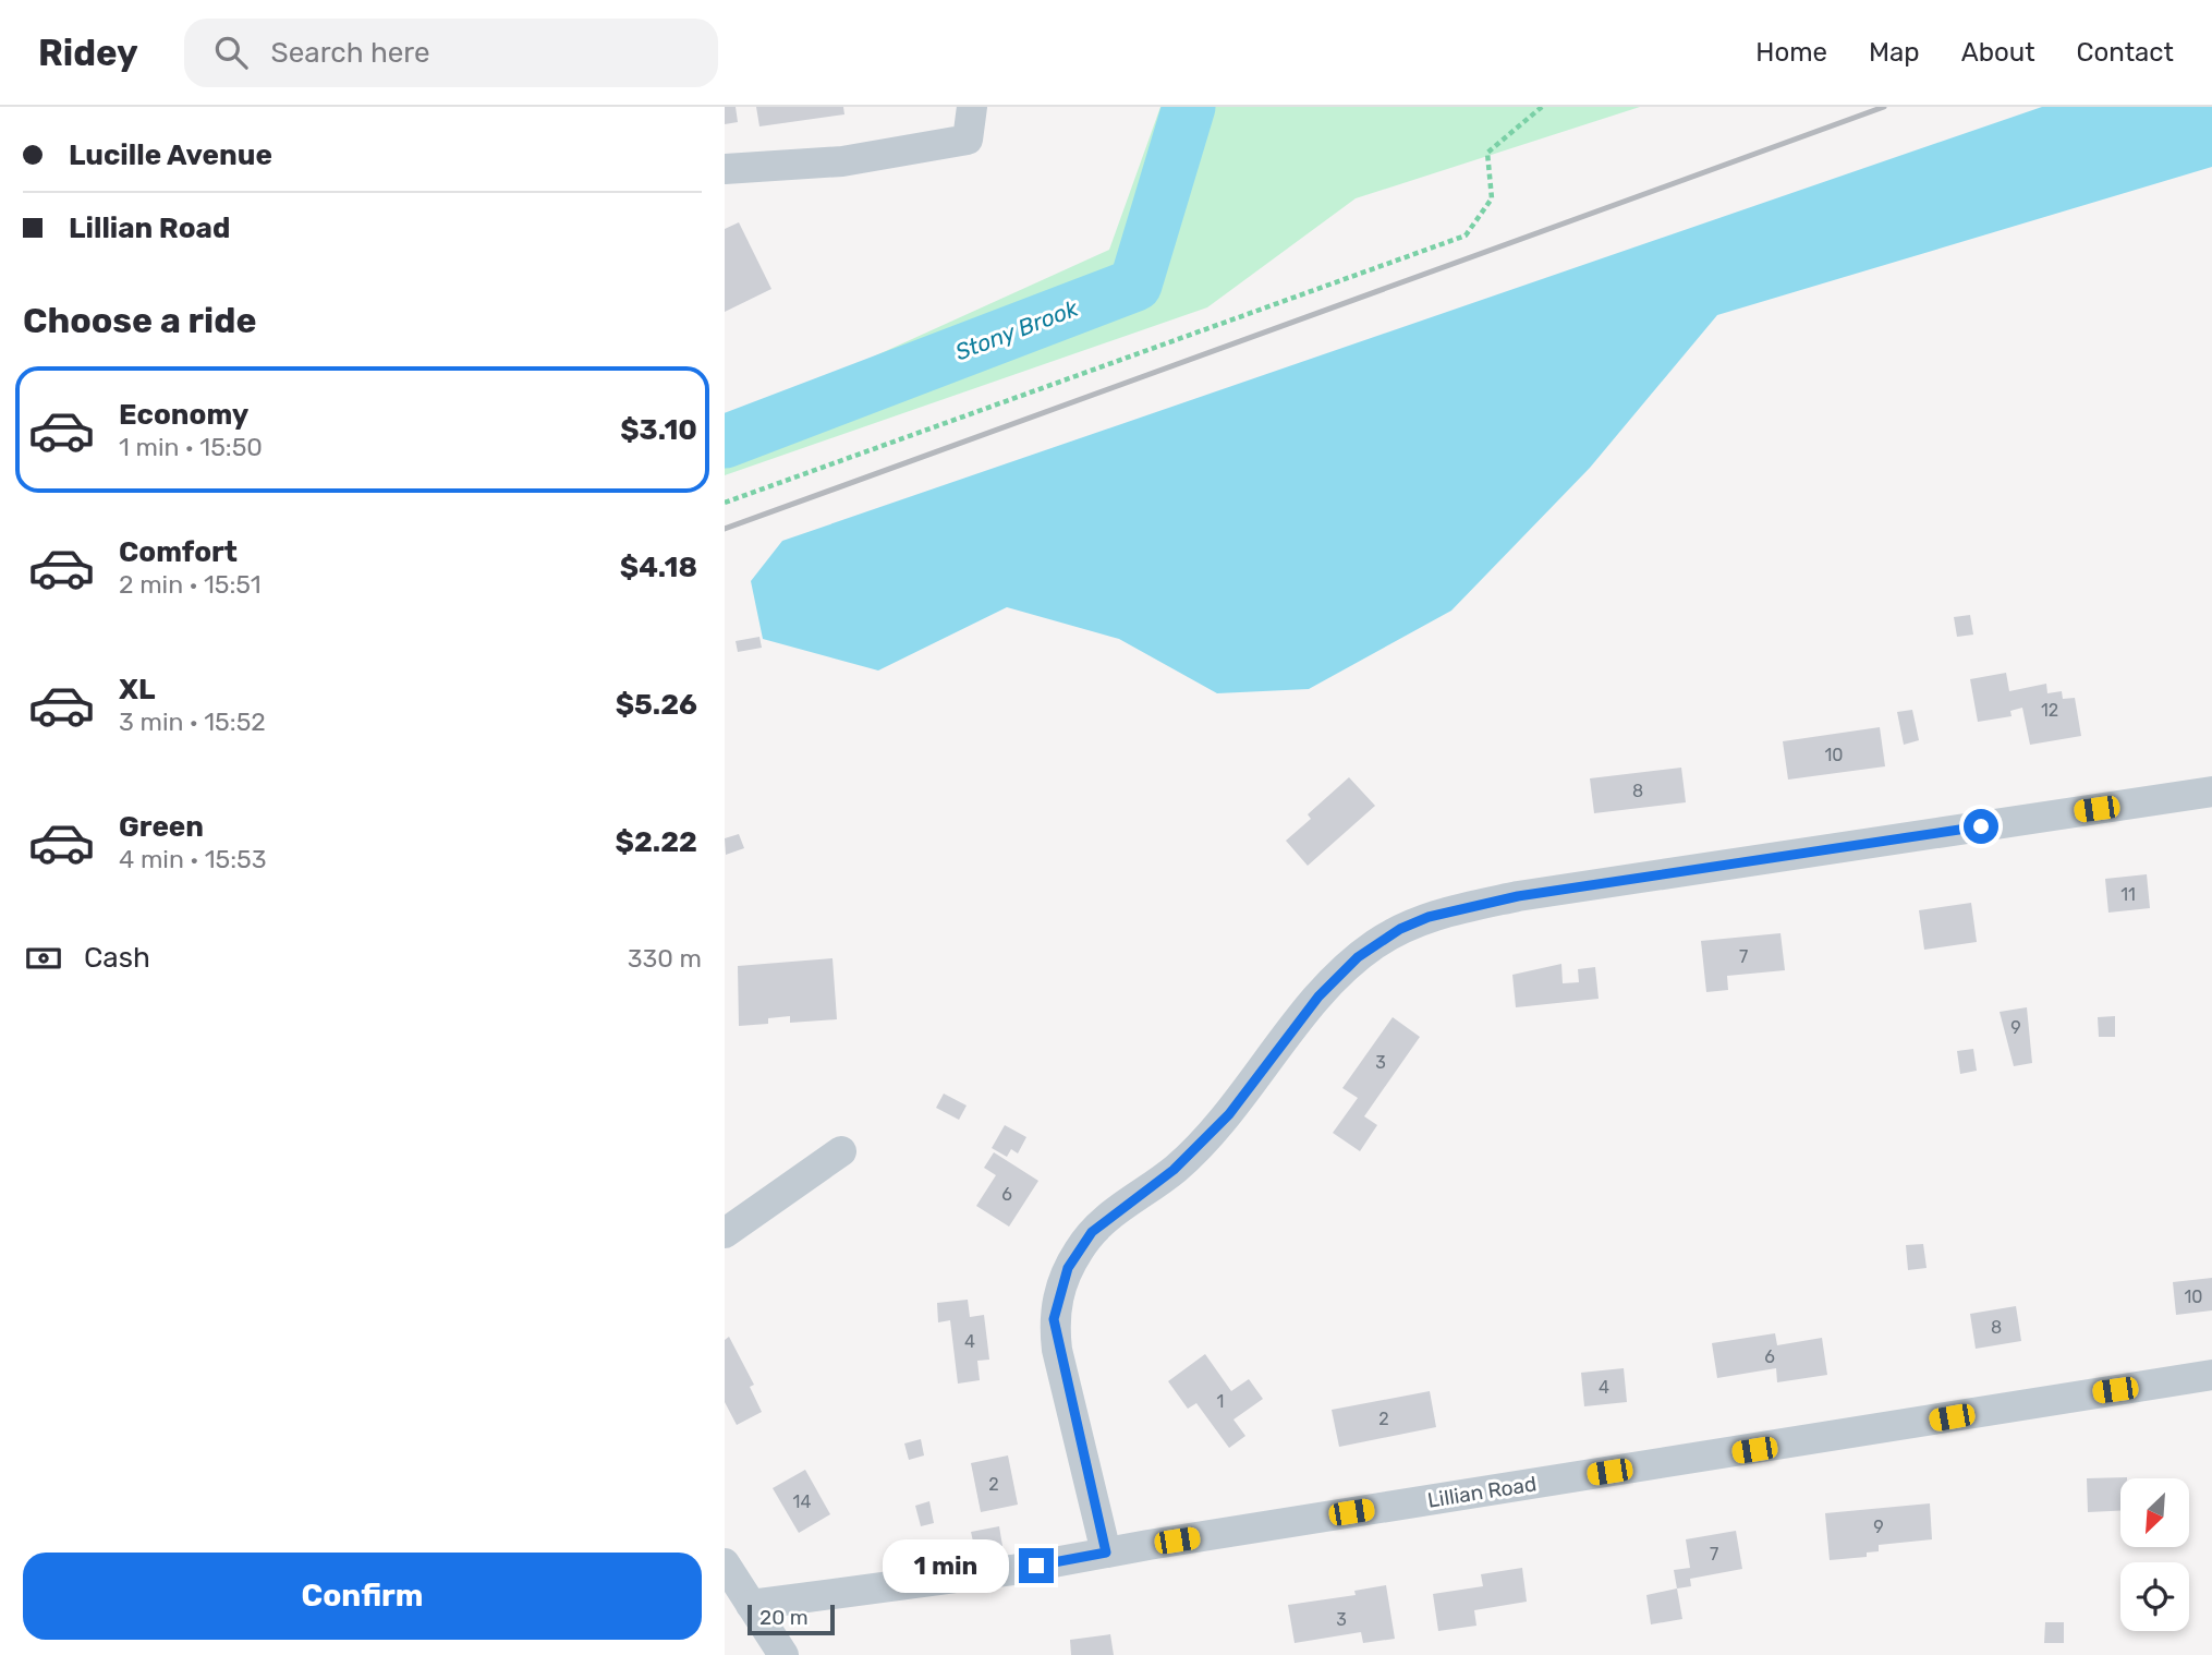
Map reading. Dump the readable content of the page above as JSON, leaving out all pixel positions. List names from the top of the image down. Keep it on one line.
{"streets":{"street":["Lillian Road"]},"water":["Stony Brook"],"house_numbers":["12","10","8","11","7","9","3","6","10","8","4","6","4","1","2","2","14","9","7","3"],"scale_bar":"20 m","north":"bottom left","page":{"header":"Ridey","search":"Search here","nav":["Home","Map","About","Contact"],"banner":["Lucille Avenue","Lillian Road"],"heading":"Choose a ride","list":[{"name":"Economy","note":"1 min · 15:50","value":"$3.10"},{"name":"Comfort","note":"2 min · 15:51","value":"$4.18"},{"name":"XL","note":"3 min · 15:52","value":"$5.26"},{"name":"Green","note":"4 min · 15:53","value":"$2.22"}],"pay":["Cash","330 m"],"buttons":"Confirm","bubble":"1 min","scale":"20 m"}}
